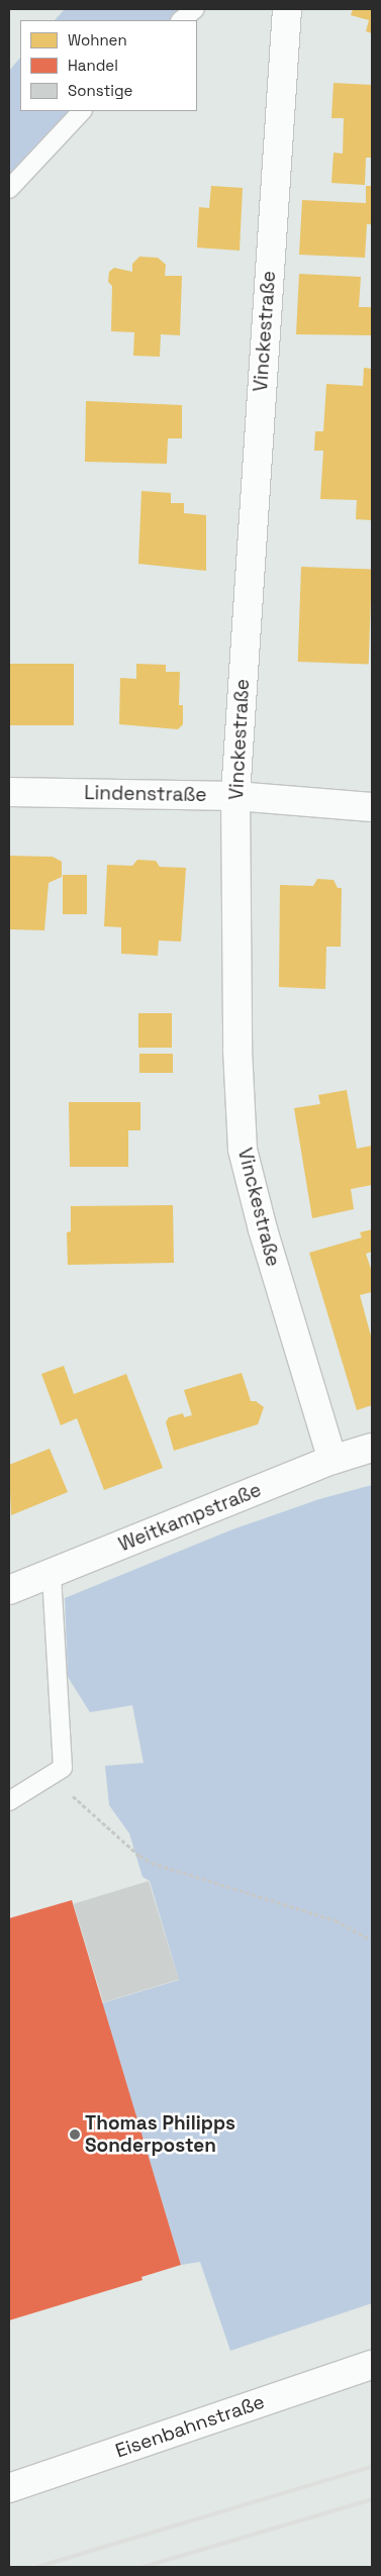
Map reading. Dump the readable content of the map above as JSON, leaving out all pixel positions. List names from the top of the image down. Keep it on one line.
{"streets":{"street":["Vinckestraße","Lindenstraße","Weitkampstraße","Eisenbahnstraße"]},"crossings":[["Vinckestraße","Lindenstraße"],["Vinckestraße","Weitkampstraße"]],"places":["Thomas Philipps Sonderposten"],"legend":["Wohnen","Handel","Sonstige"]}
